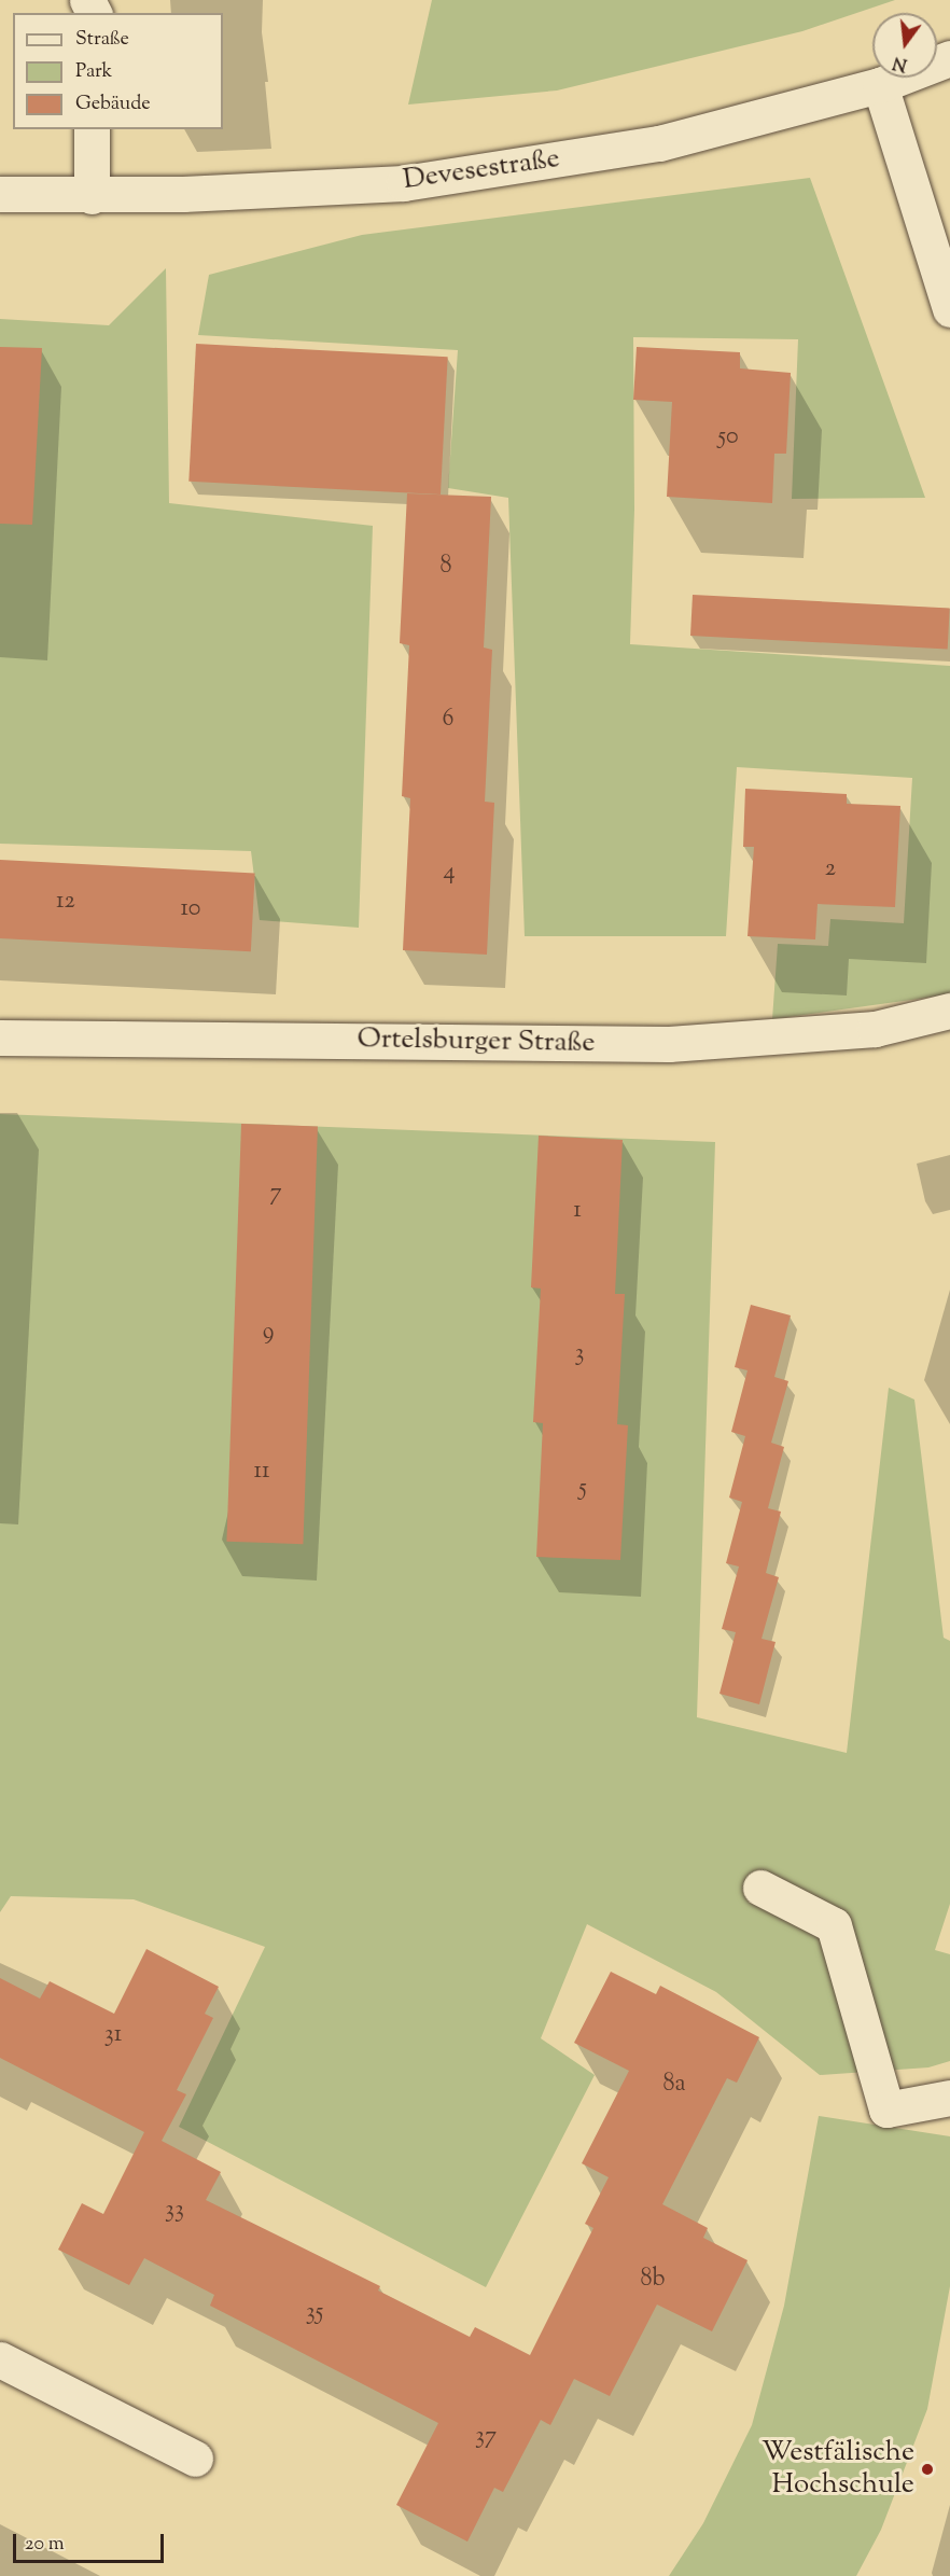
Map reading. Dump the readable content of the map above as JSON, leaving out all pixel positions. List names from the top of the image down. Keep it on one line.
{"streets":{"street":["Devesestraße","Ortelsburger Straße"]},"places":["Westfälische Hochschule"],"house_numbers":["50","8","6","2","4","12","10","7","1","9","3","11","5","31","8a","33","8b","35","37"],"legend":["Straße","Park","Gebäude"],"scale_bar":"20 m","north":"bottom"}
